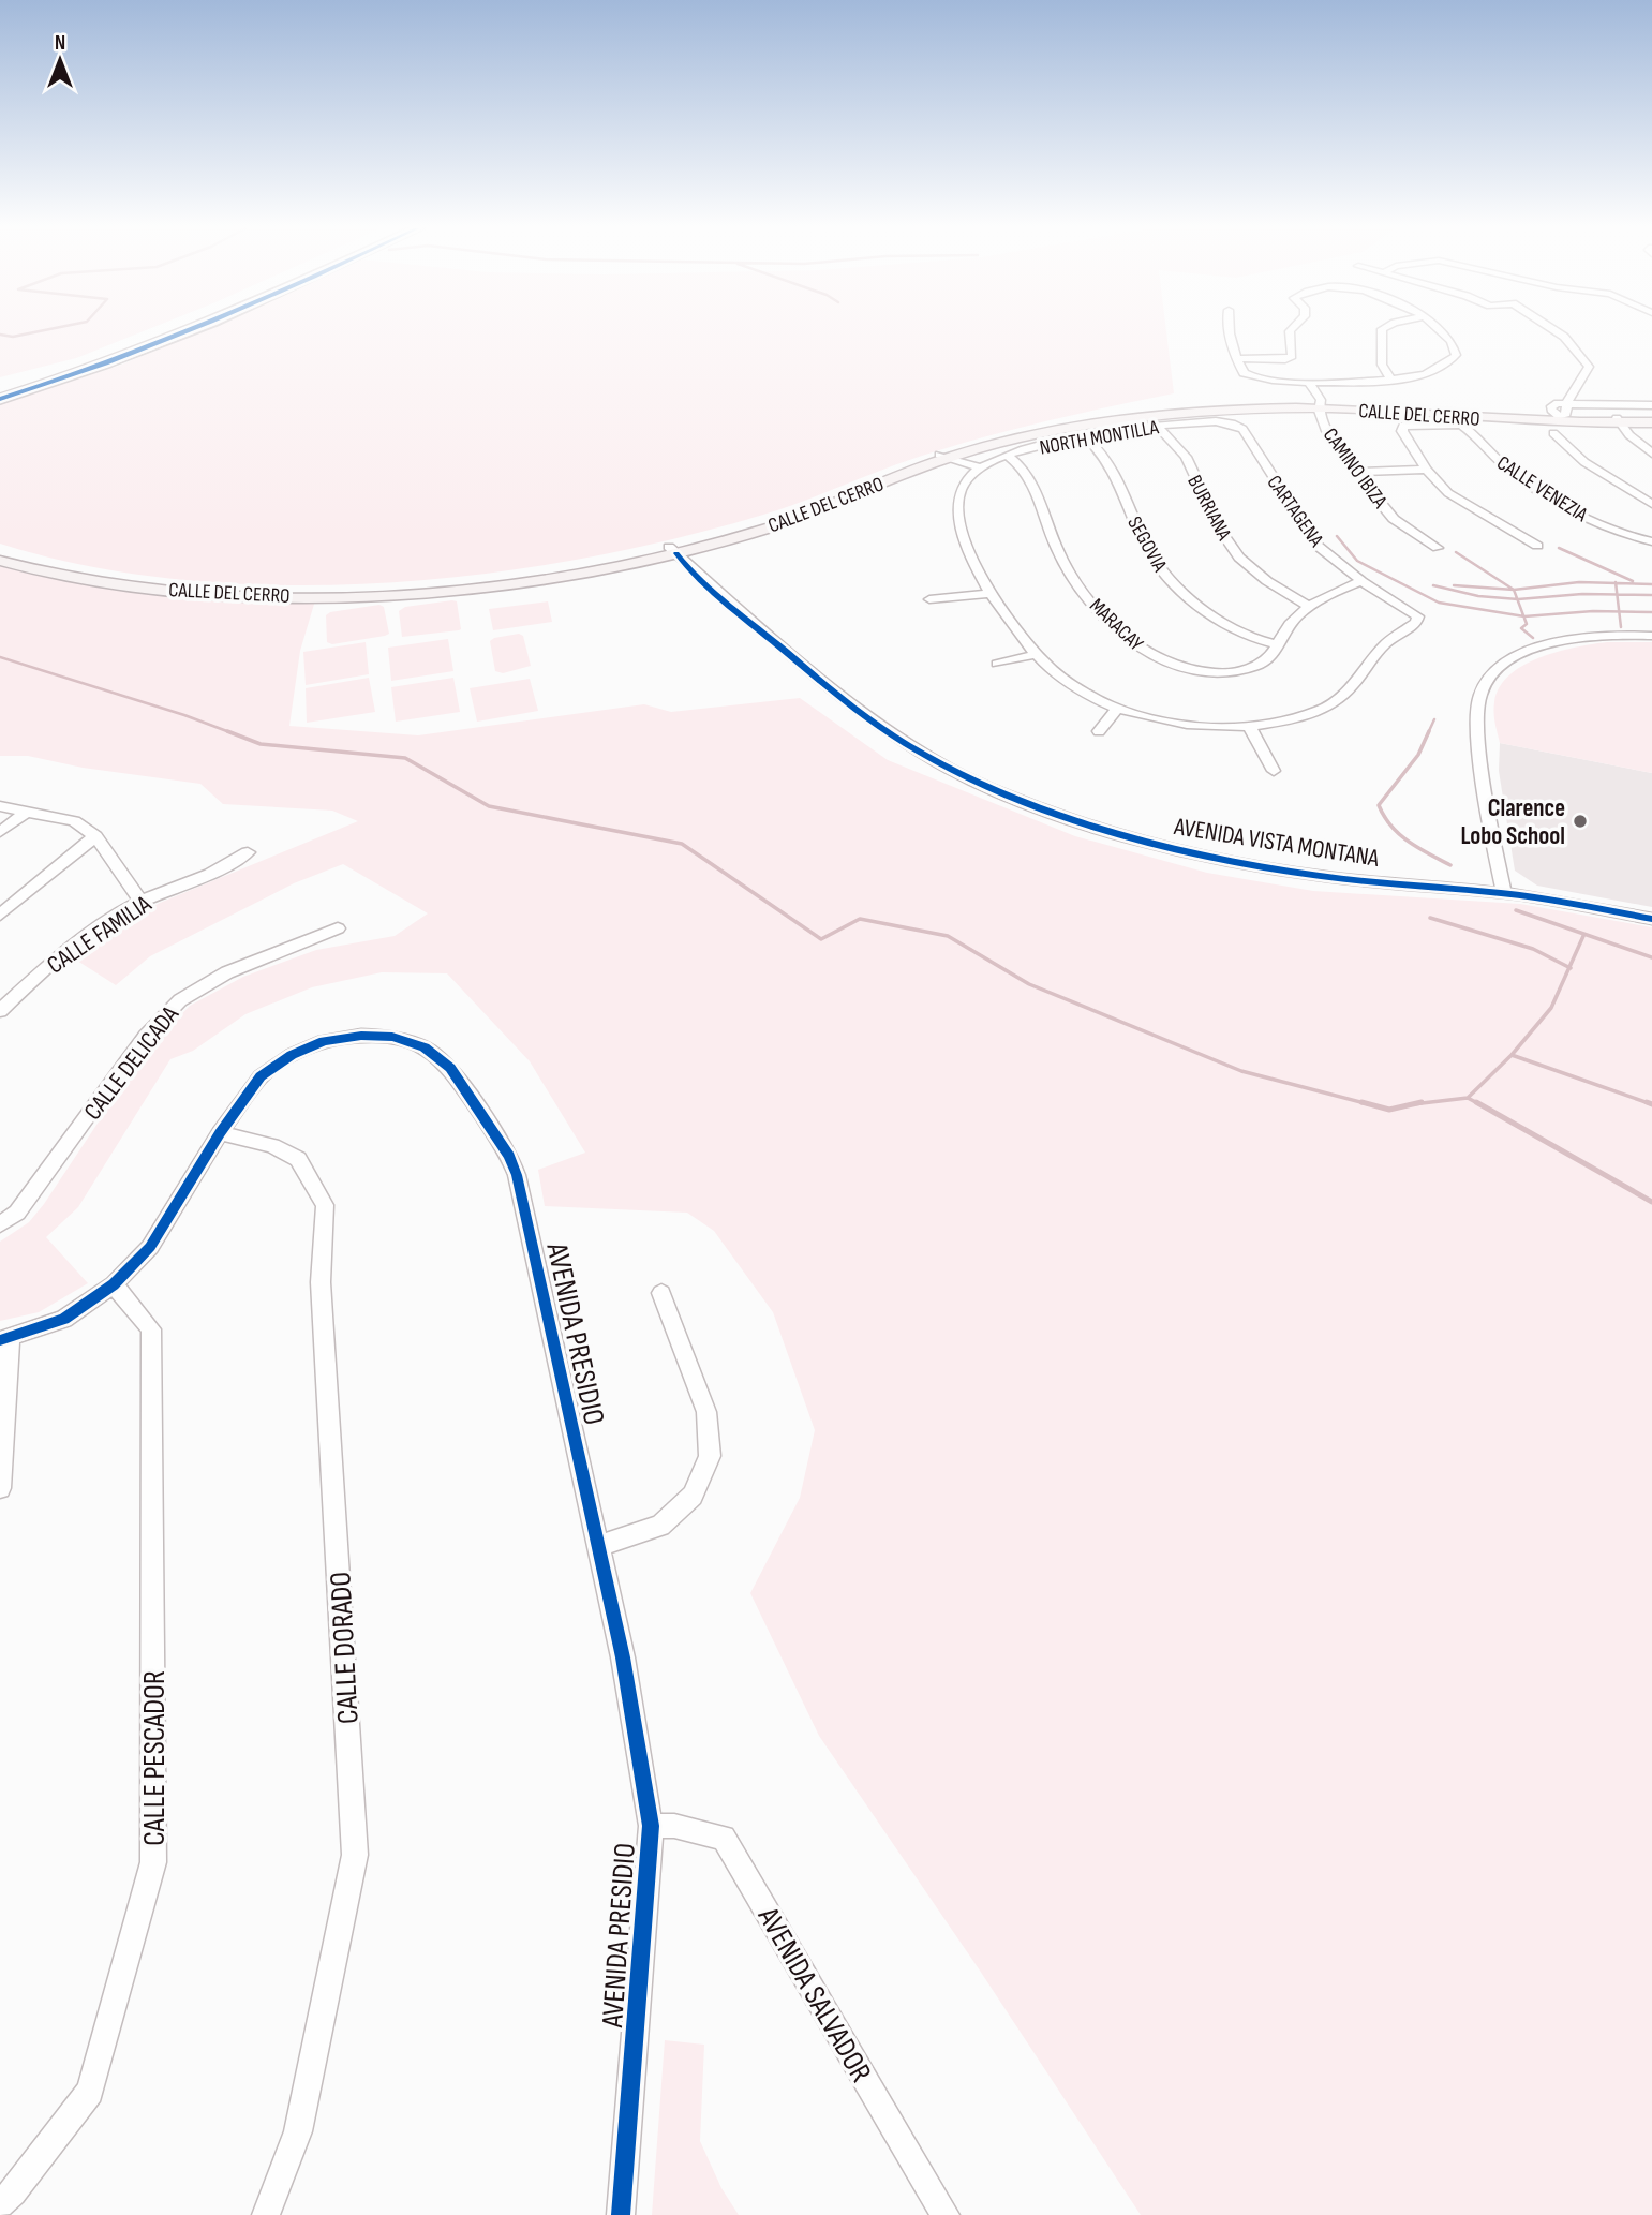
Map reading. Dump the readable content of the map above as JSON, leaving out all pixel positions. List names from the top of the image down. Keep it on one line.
{"streets":{"main road":["CALLE DEL CERRO"],"street":["NORTH MONTILLA","CAMINO IBIZA","CALLE VENEZIA","BURRIANA","CARTAGENA","SEGOVIA","MARACAY","AVENIDA VISTA MONTANA","CALLE FAMILIA","CALLE DELICADA","AVENIDA PRESIDIO","CALLE DORADO","CALLE PESCADOR","AVENIDA SALVADOR"]},"crossings":[["CALLE DEL CERRO","CAMINO IBIZA"],["CALLE DEL CERRO","AVENIDA VISTA MONTANA"],["NORTH MONTILLA","BURRIANA"],["NORTH MONTILLA","CARTAGENA"],["NORTH MONTILLA","SEGOVIA"],["NORTH MONTILLA","MARACAY"],["BURRIANA","MARACAY"],["CARTAGENA","MARACAY"],["SEGOVIA","MARACAY"],["AVENIDA PRESIDIO","CALLE DORADO"],["AVENIDA PRESIDIO","CALLE PESCADOR"],["AVENIDA PRESIDIO","AVENIDA SALVADOR"]],"places":["Clarence Lobo School"],"north":"top"}
